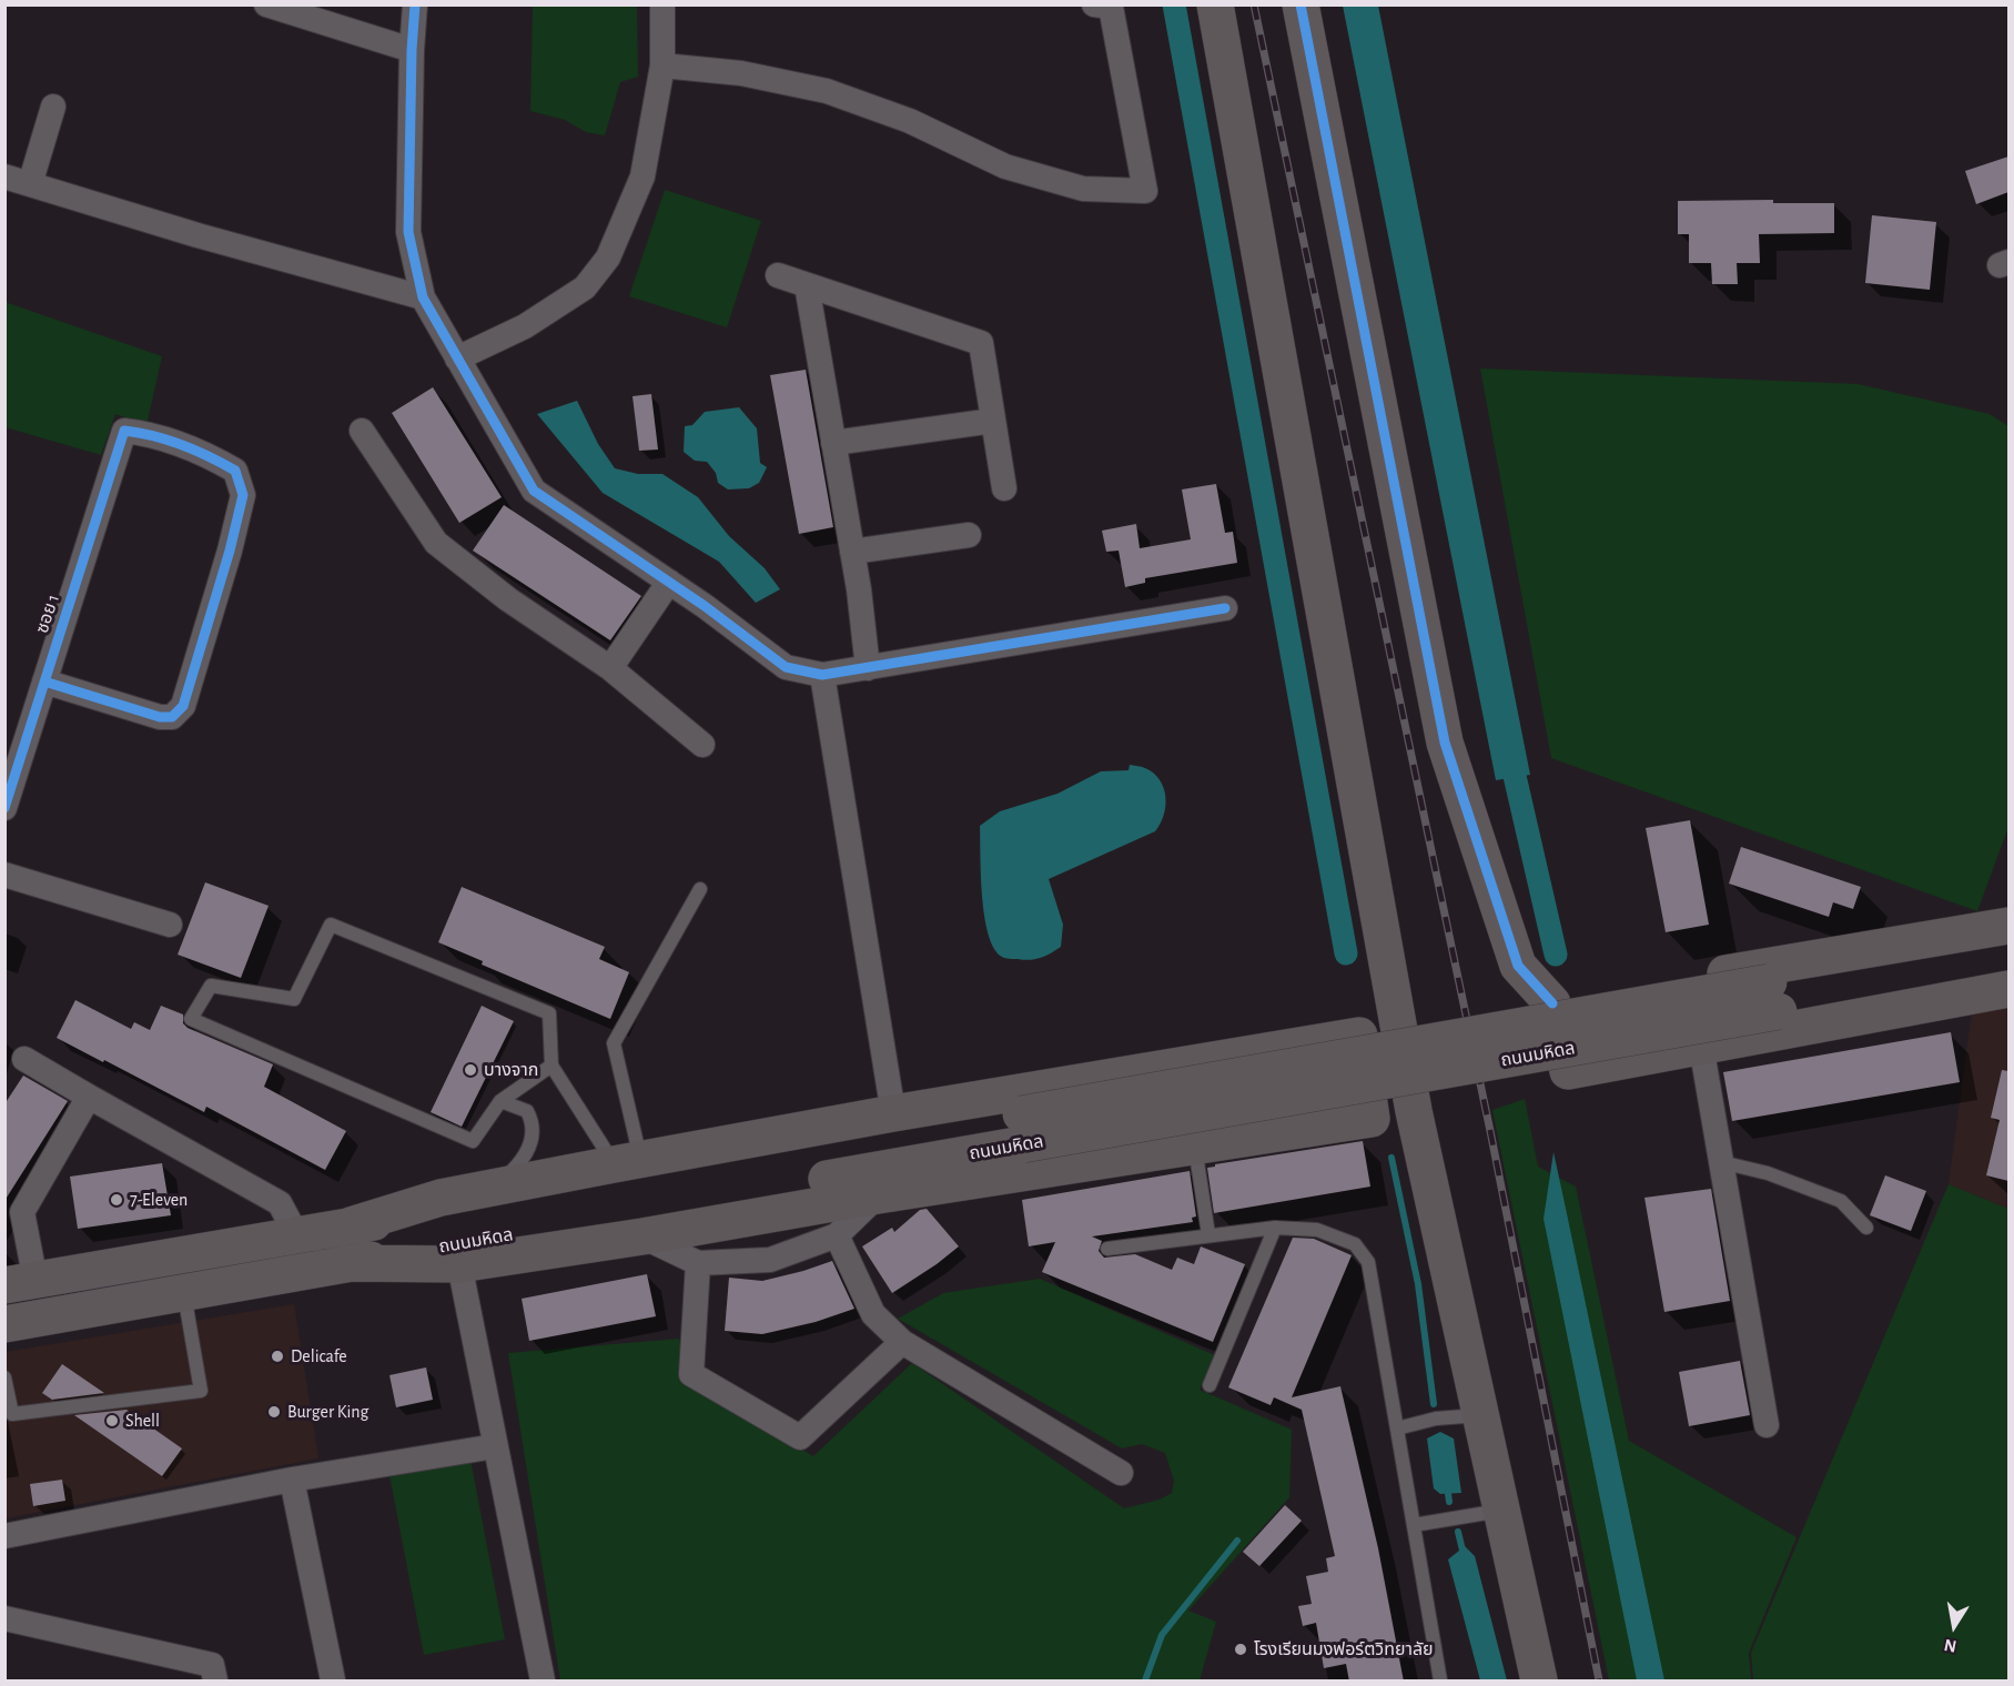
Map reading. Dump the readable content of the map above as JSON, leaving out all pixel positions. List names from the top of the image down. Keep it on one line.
{"streets":{"main road":["ถนนมหิดล"],"street":["ซอย 1"]},"places":["บางจาก","7-Eleven","Delicafe","Burger King","Shell","โรงเรียนมงฟอร์ตวิทยาลัย"],"north":"bottom"}
